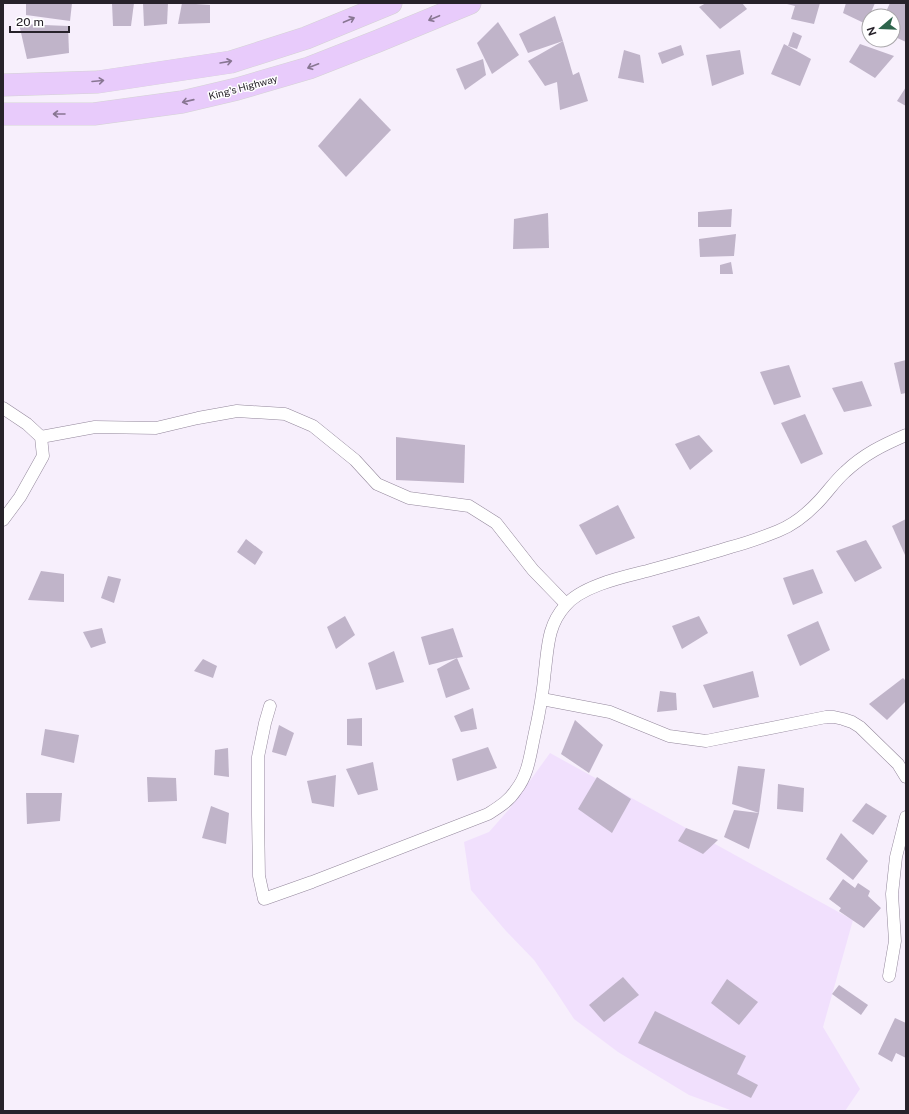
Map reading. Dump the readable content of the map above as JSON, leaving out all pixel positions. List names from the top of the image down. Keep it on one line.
{"streets":{"highway":["King's Highway"]},"scale_bar":"20 m","north":"left"}
